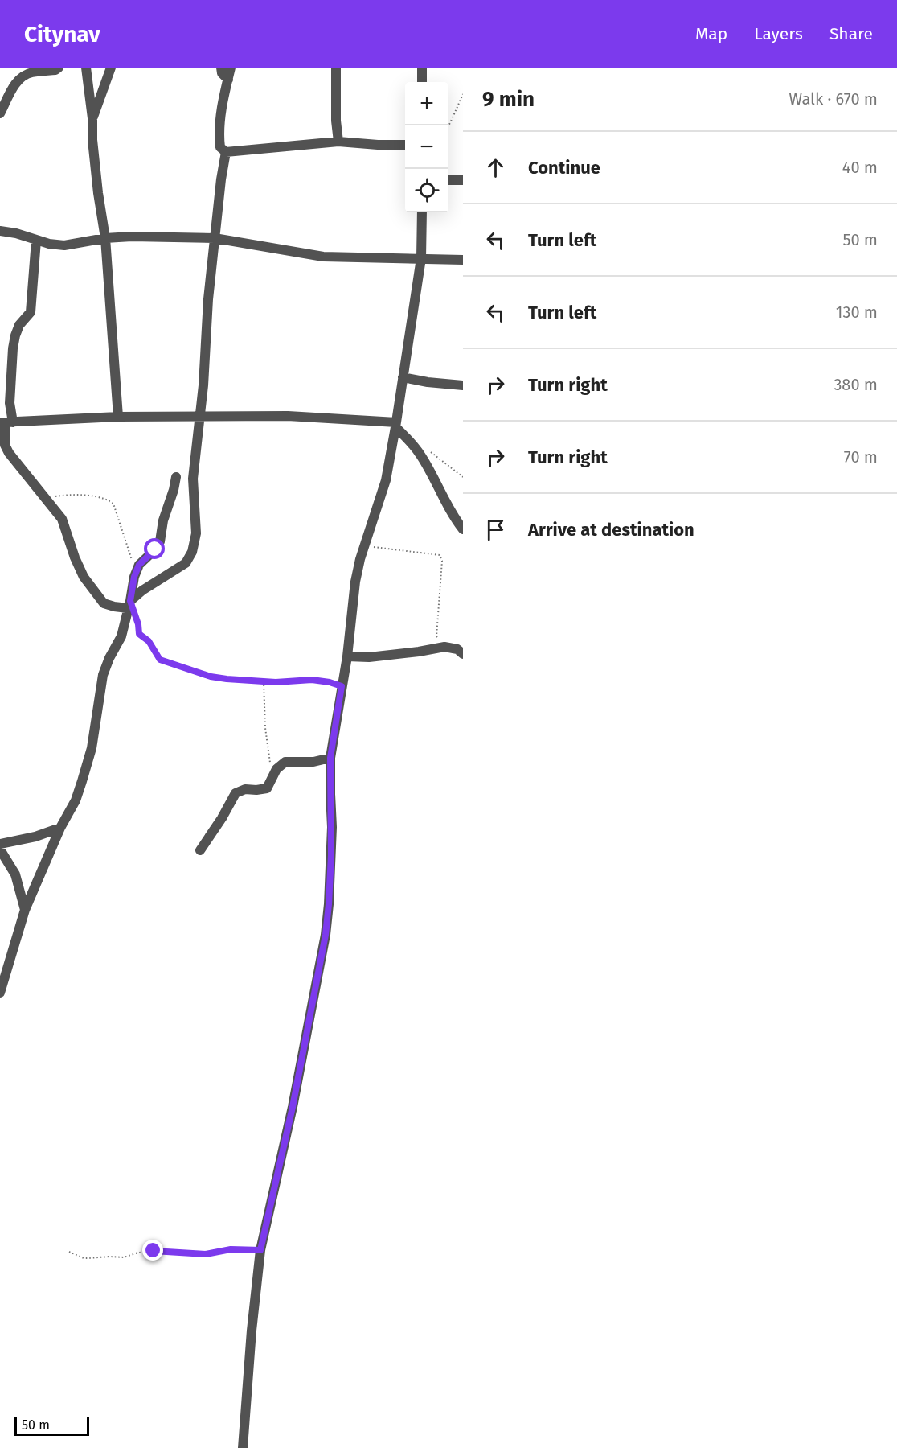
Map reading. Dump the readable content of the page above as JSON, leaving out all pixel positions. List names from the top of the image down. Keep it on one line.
{"scale_bar":"50 m","page":{"header":"Citynav","nav":["Map","Layers","Share"],"heading":["9 min","Walk · 670 m"],"map_buttons":["+","−"],"list":[["Continue","40 m"],["Turn left","50 m"],["Turn left","130 m"],["Turn right","380 m"],["Turn right","70 m"],"Arrive at destination"],"scale":"50 m"}}
